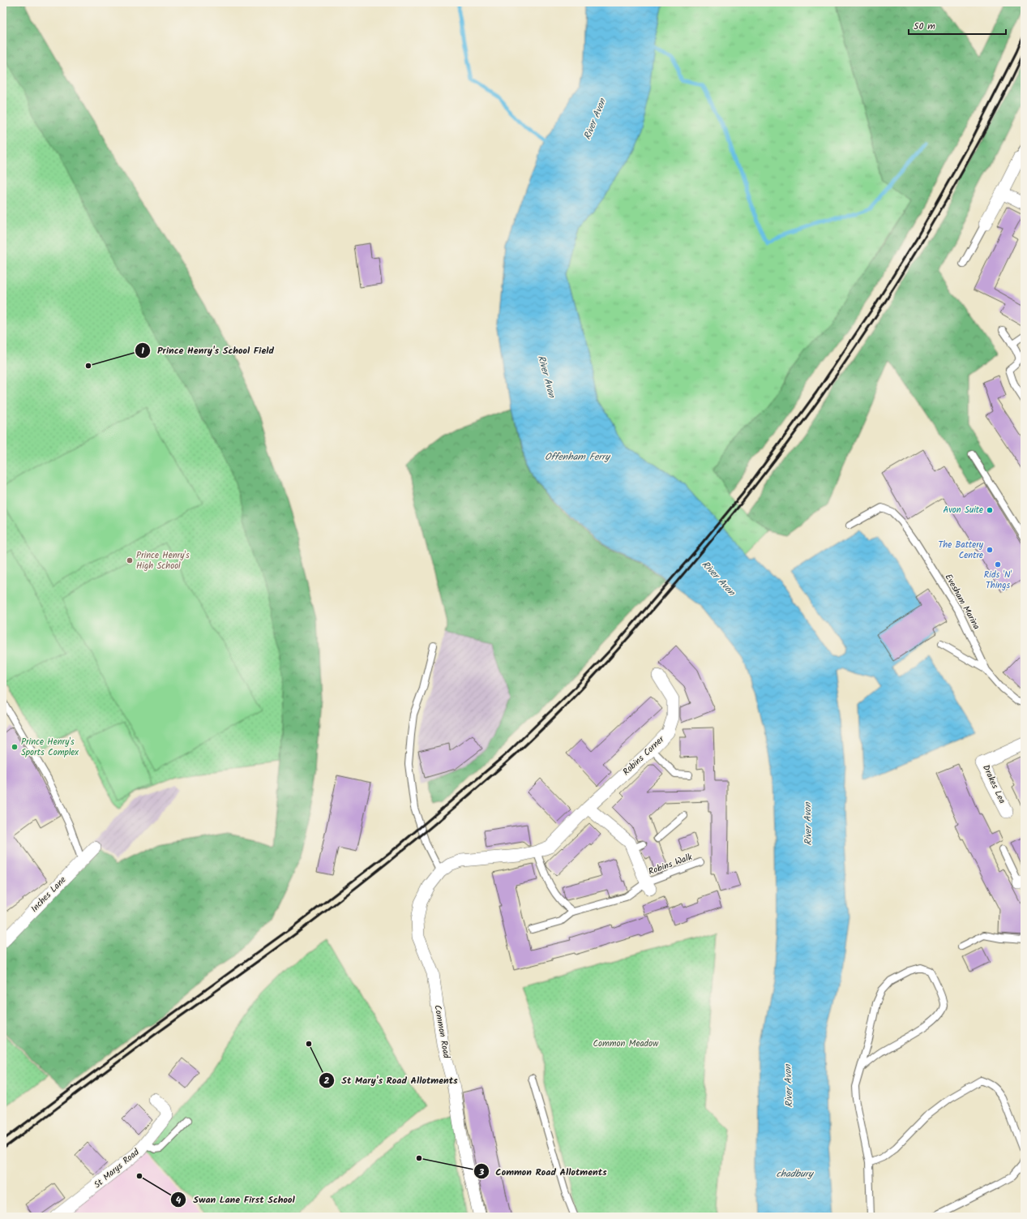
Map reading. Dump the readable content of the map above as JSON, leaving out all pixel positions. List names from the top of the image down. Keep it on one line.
{"streets":{"street":["Robins Corner","Drakes Lea","Inches Lane","Common Road","St Marys Road"],"lane":["Evesham Marina","Robins Walk"]},"crossings":[["Robins Corner","Common Road"]],"water":["River Avon","Offenham Ferry","chadbury"],"parks":["Common Meadow"],"places":["Prince Henry's School Field","Avon Suite","The Battery Centre","Prince Henry's High School","Rids 'N' Things","Prince Henry's Sports Complex","St Mary's Road Allotments","Common Road Allotments","Swan Lane First School"],"scale_bar":"50 m"}
